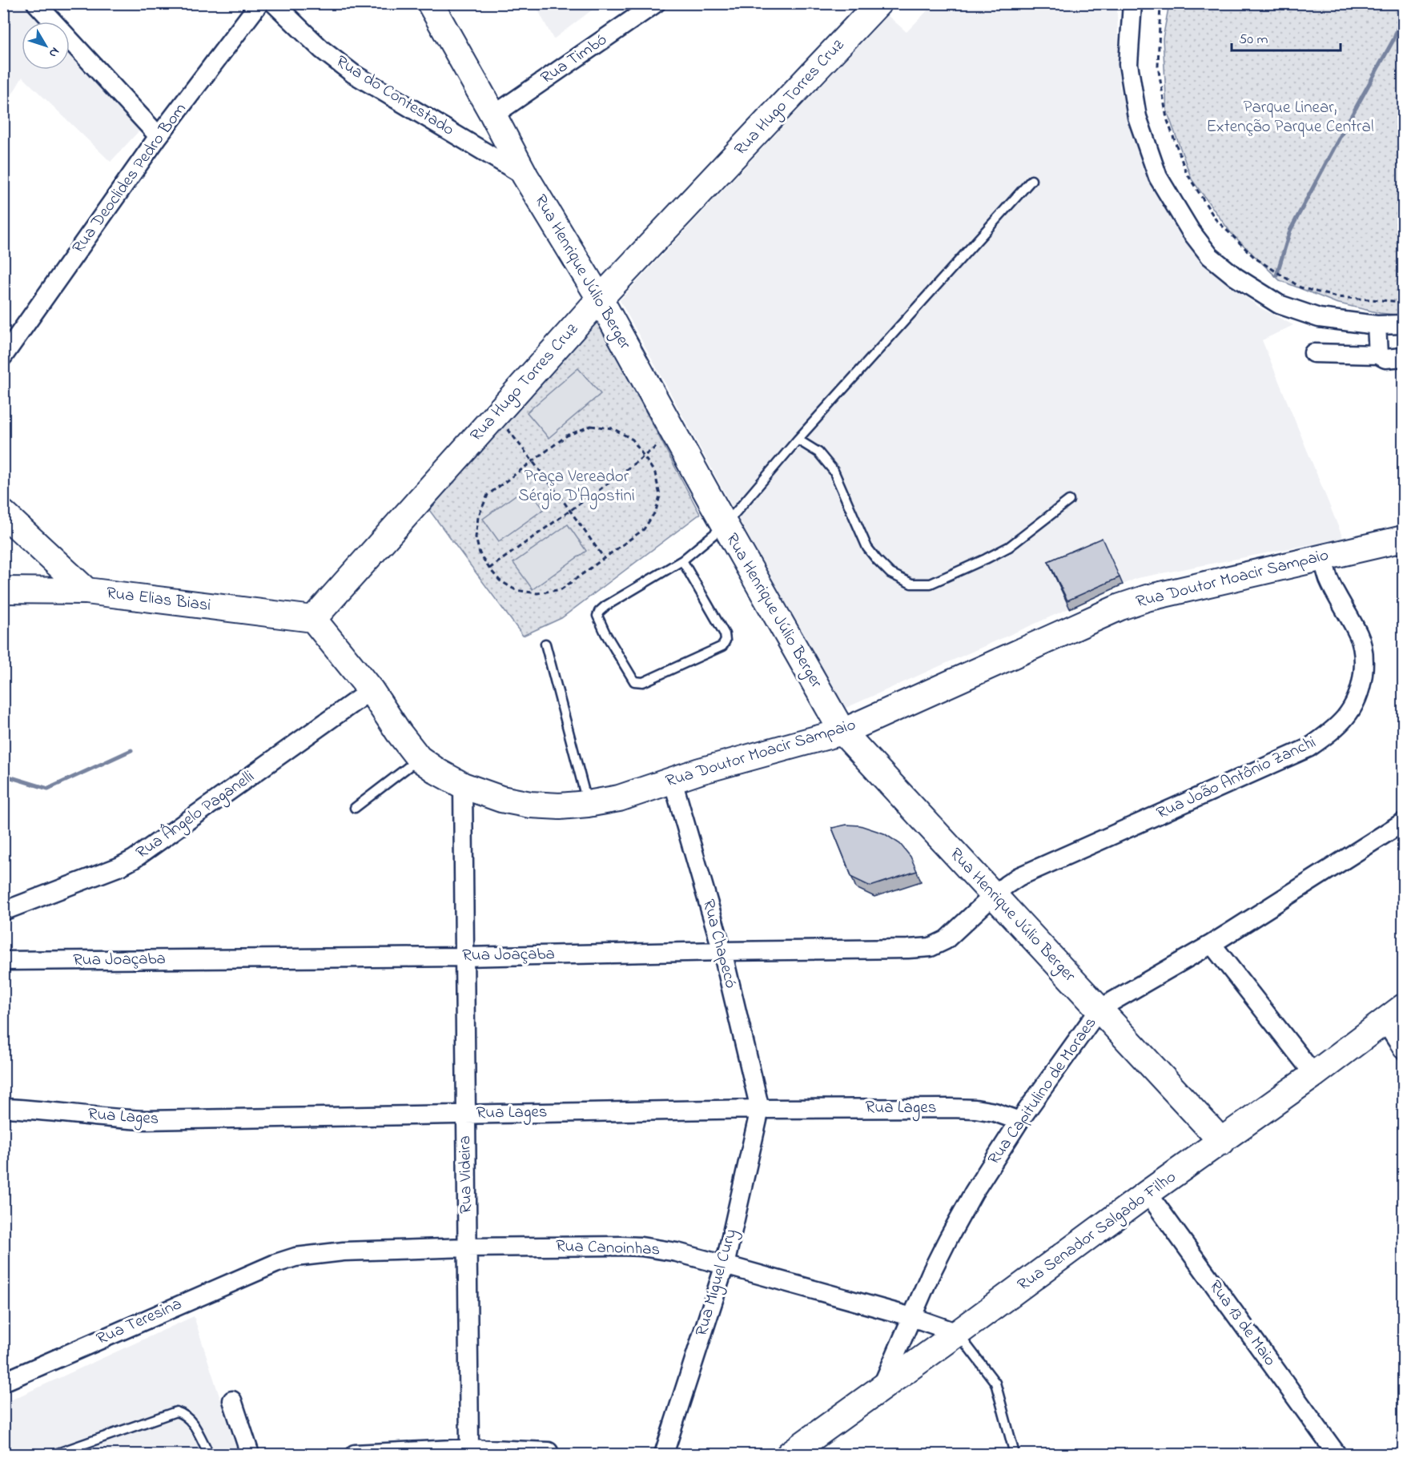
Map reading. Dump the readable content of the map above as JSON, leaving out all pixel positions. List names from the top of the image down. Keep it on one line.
{"streets":{"street":["Rua Timbó","Rua do Contestado","Rua Hugo Torres Cruz","Rua Deoclides Pedro Bom","Rua Henrique Júlio Berger","Rua Doutor Moacir Sampaio","Rua Elias Biasi","Rua João Antônio Zanchi","Rua Ângelo Paganelli","Rua Chapecó","Rua Joaçaba","Rua Capitulino de Moraes","Rua Lages","Rua Videira","Rua Senador Salgado Filho","Rua Canoinhas","Rua Miguel Cury","Rua Teresina","Rua 13 de Maio"]},"crossings":[["Rua Timbó","Rua Henrique Júlio Berger"],["Rua do Contestado","Rua Henrique Júlio Berger"],["Rua Hugo Torres Cruz","Rua Henrique Júlio Berger"],["Rua Hugo Torres Cruz","Rua Doutor Moacir Sampaio"],["Rua Hugo Torres Cruz","Rua Elias Biasi"],["Rua Henrique Júlio Berger","Rua Doutor Moacir Sampaio"],["Rua Henrique Júlio Berger","Rua João Antônio Zanchi"],["Rua Henrique Júlio Berger","Rua Joaçaba"],["Rua Henrique Júlio Berger","Rua Capitulino de Moraes"],["Rua Henrique Júlio Berger","Rua Senador Salgado Filho"],["Rua Doutor Moacir Sampaio","Rua Elias Biasi"],["Rua Doutor Moacir Sampaio","Rua João Antônio Zanchi"],["Rua Doutor Moacir Sampaio","Rua Ângelo Paganelli"],["Rua Doutor Moacir Sampaio","Rua Chapecó"],["Rua Doutor Moacir Sampaio","Rua Videira"],["Rua João Antônio Zanchi","Rua Joaçaba"],["Rua Chapecó","Rua Joaçaba"],["Rua Chapecó","Rua Lages"],["Rua Chapecó","Rua Miguel Cury"],["Rua Joaçaba","Rua Videira"],["Rua Capitulino de Moraes","Rua Lages"],["Rua Capitulino de Moraes","Rua Senador Salgado Filho"],["Rua Capitulino de Moraes","Rua Canoinhas"],["Rua Lages","Rua Videira"],["Rua Lages","Rua Miguel Cury"],["Rua Videira","Rua Canoinhas"],["Rua Senador Salgado Filho","Rua Canoinhas"],["Rua Senador Salgado Filho","Rua 13 de Maio"],["Rua Canoinhas","Rua Miguel Cury"],["Rua Canoinhas","Rua Teresina"]],"parks":["Parque Linear, Extenção Parque Central","Praça Vereador Sérgio D'Agostini"],"scale_bar":"50 m","north":"bottom right"}
